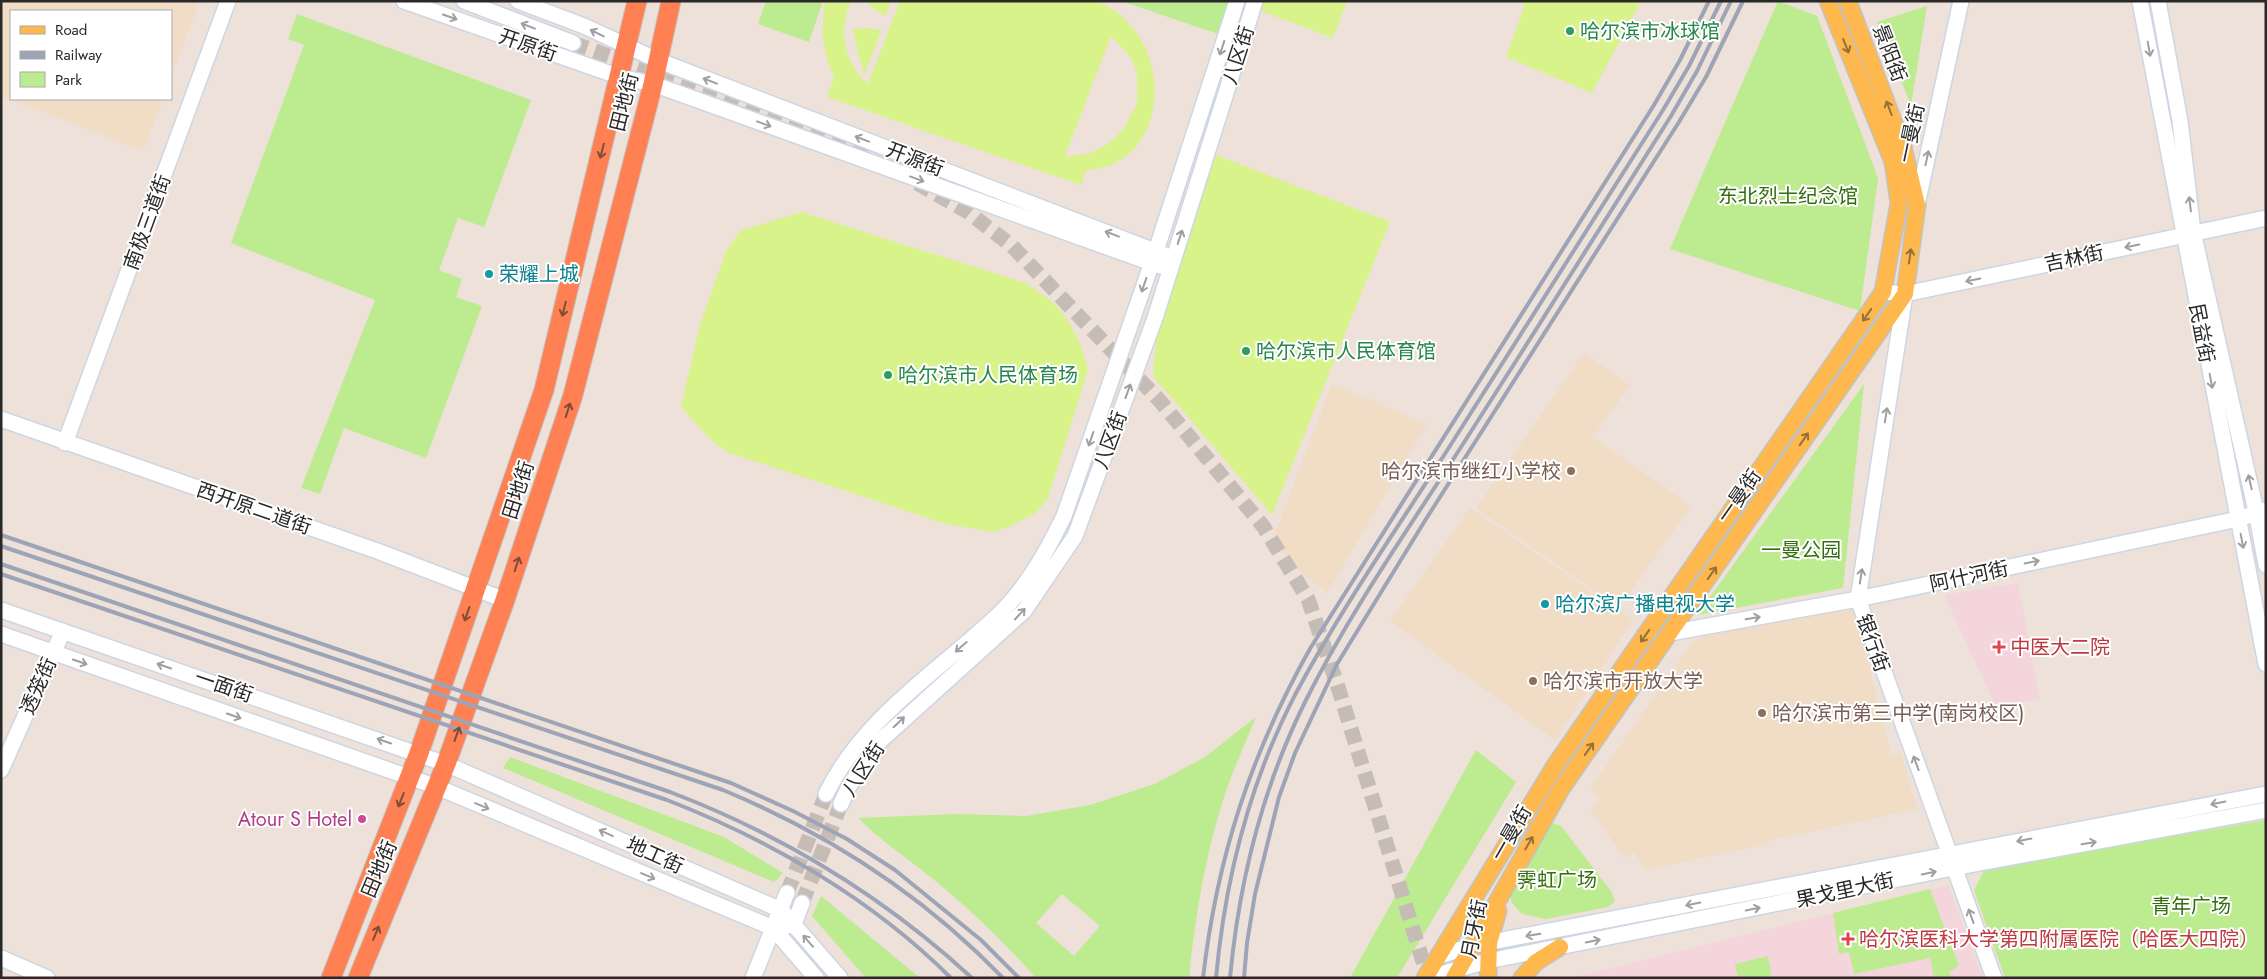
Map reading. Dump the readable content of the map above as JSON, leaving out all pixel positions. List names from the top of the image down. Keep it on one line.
{"streets":{"highway":["田地街"],"main road":["开原街","景阳街","八区街","一曼街","开源街","南极三道街","吉林街","民益街","西开原二道街","阿什河街","银行街","透笼街","一面街","地工街","果戈里大街","月牙街"]},"crossings":[["开原街","田地街"],["开原街","开源街"],["景阳街","一曼街"],["八区街","开源街"],["田地街","开源街"],["田地街","西开原二道街"],["田地街","一面街"],["田地街","地工街"],["一曼街","吉林街"],["一曼街","阿什河街"],["一曼街","银行街"],["一曼街","果戈里大街"],["一曼街","月牙街"],["南极三道街","西开原二道街"],["吉林街","民益街"],["吉林街","银行街"],["民益街","阿什河街"],["阿什河街","银行街"],["银行街","果戈里大街"],["透笼街","一面街"],["一面街","地工街"],["果戈里大街","月牙街"]],"one_way":["吉林街","阿什河街","银行街"],"parks":["东北烈士纪念馆","一曼公园","霁虹广场","青年广场"],"places":{"other":["哈尔滨市冰球馆","荣耀上城","哈尔滨市人民体育馆","哈尔滨市人民体育场","哈尔滨市继红小学校","哈尔滨广播电视大学","哈尔滨市开放大学","哈尔滨市第三中学(南岗校区)","Atour S Hotel"],"health":["中医大二院","哈尔滨医科大学第四附属医院（哈医大四院）"]},"legend":["Road","Railway","Park"]}
